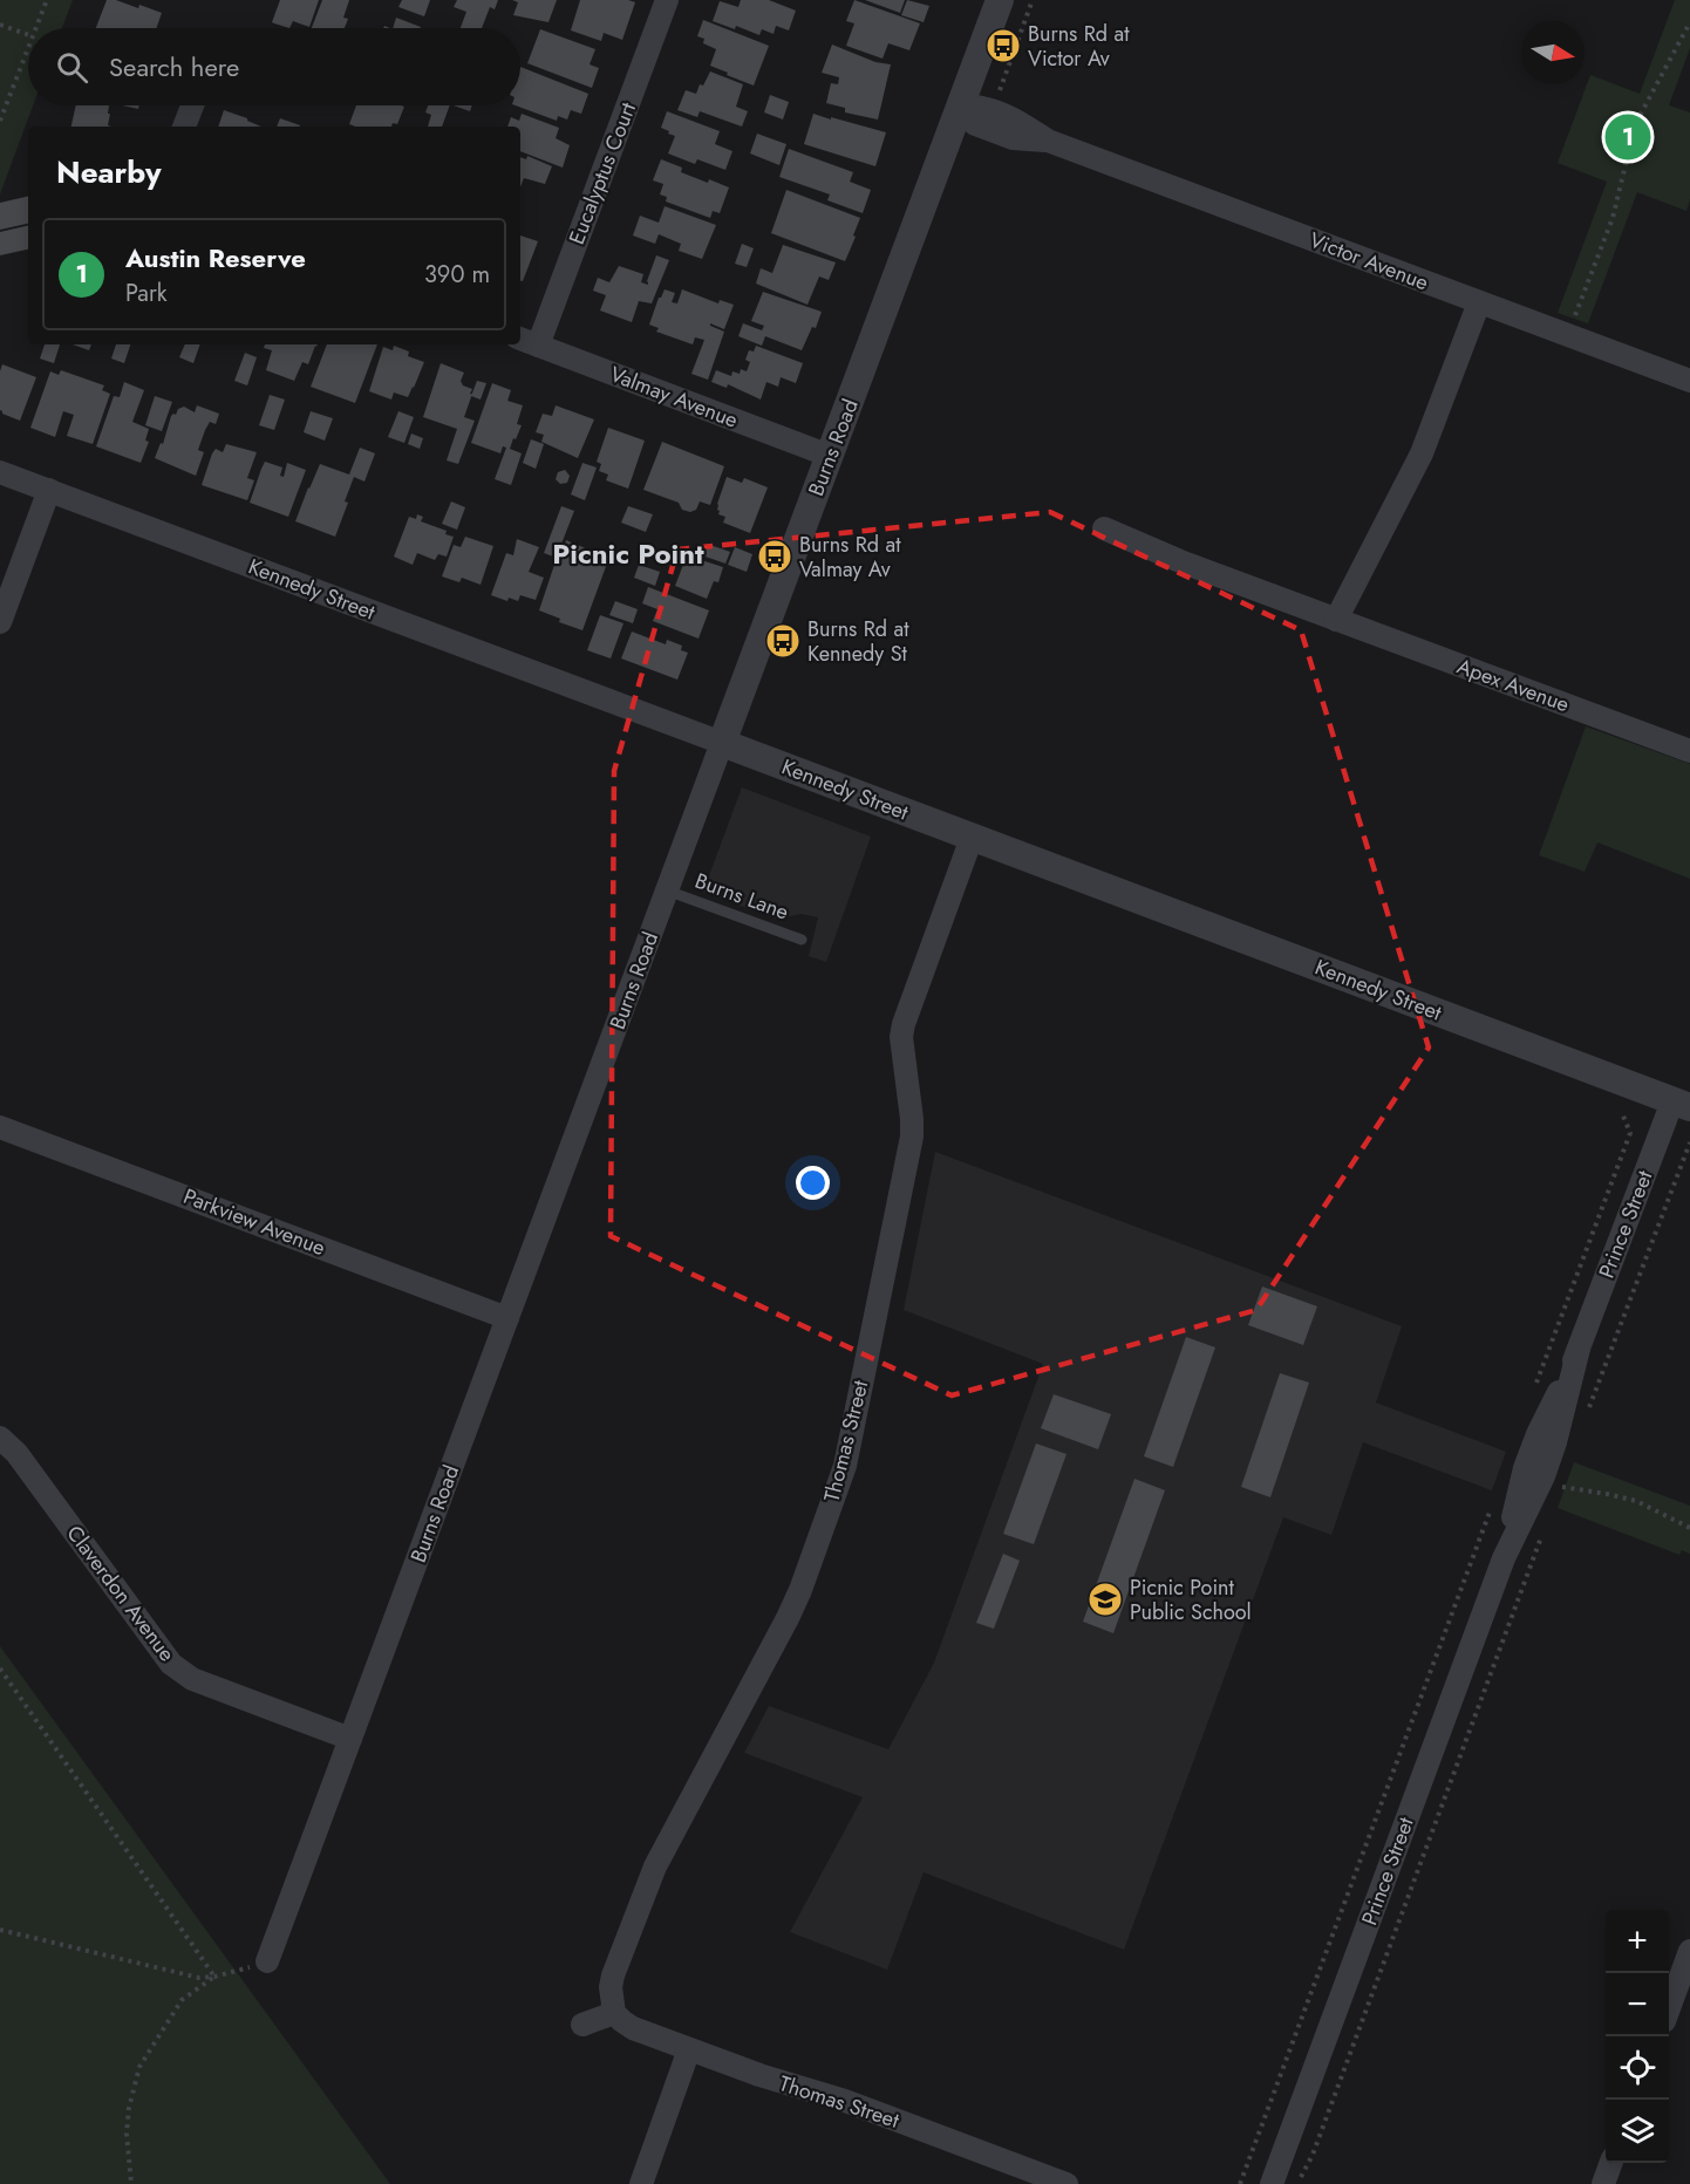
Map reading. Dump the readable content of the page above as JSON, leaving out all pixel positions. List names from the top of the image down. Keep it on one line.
{"streets":{"street":["Eucalyptus Court","Victor Avenue","Valmay Avenue","Burns Road","Kennedy Street","Apex Avenue","Parkview Avenue","Prince Street","Thomas Street","Claverdon Avenue"],"lane":["Burns Lane"]},"crossings":[["Eucalyptus Court","Valmay Avenue"],["Victor Avenue","Burns Road"],["Valmay Avenue","Burns Road"],["Burns Road","Kennedy Street"],["Burns Road","Burns Lane"],["Burns Road","Parkview Avenue"],["Burns Road","Claverdon Avenue"],["Kennedy Street","Prince Street"],["Kennedy Street","Thomas Street"]],"districts":["Picnic Point"],"places":{"bus stop":["Burns Rd at Victor Av","Burns Rd at Valmay Av","Burns Rd at Kennedy St"],"school or university":["Picnic Point Public School"]},"north":"right","page":{"search":"Search here","pins":"1","heading":"Nearby","list":[{"mark":"1","name":"Austin Reserve","note":"Park","value":"390 m"}],"map_buttons":["+","−"]}}
